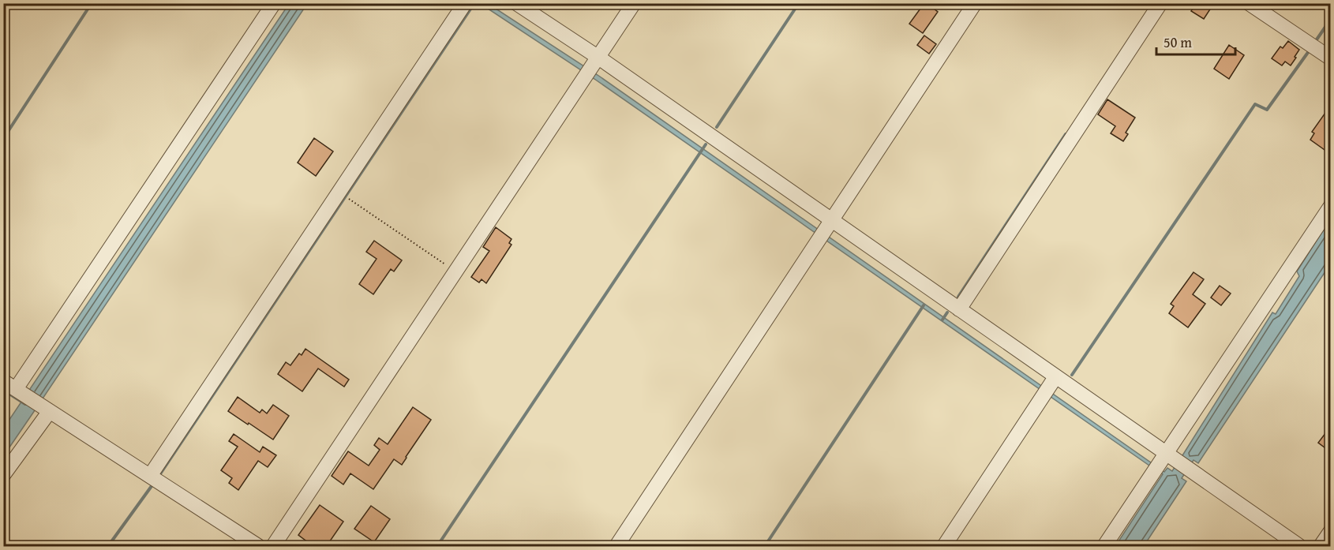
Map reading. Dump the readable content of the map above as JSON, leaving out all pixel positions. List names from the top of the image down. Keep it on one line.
{"scale_bar":"50 m"}
